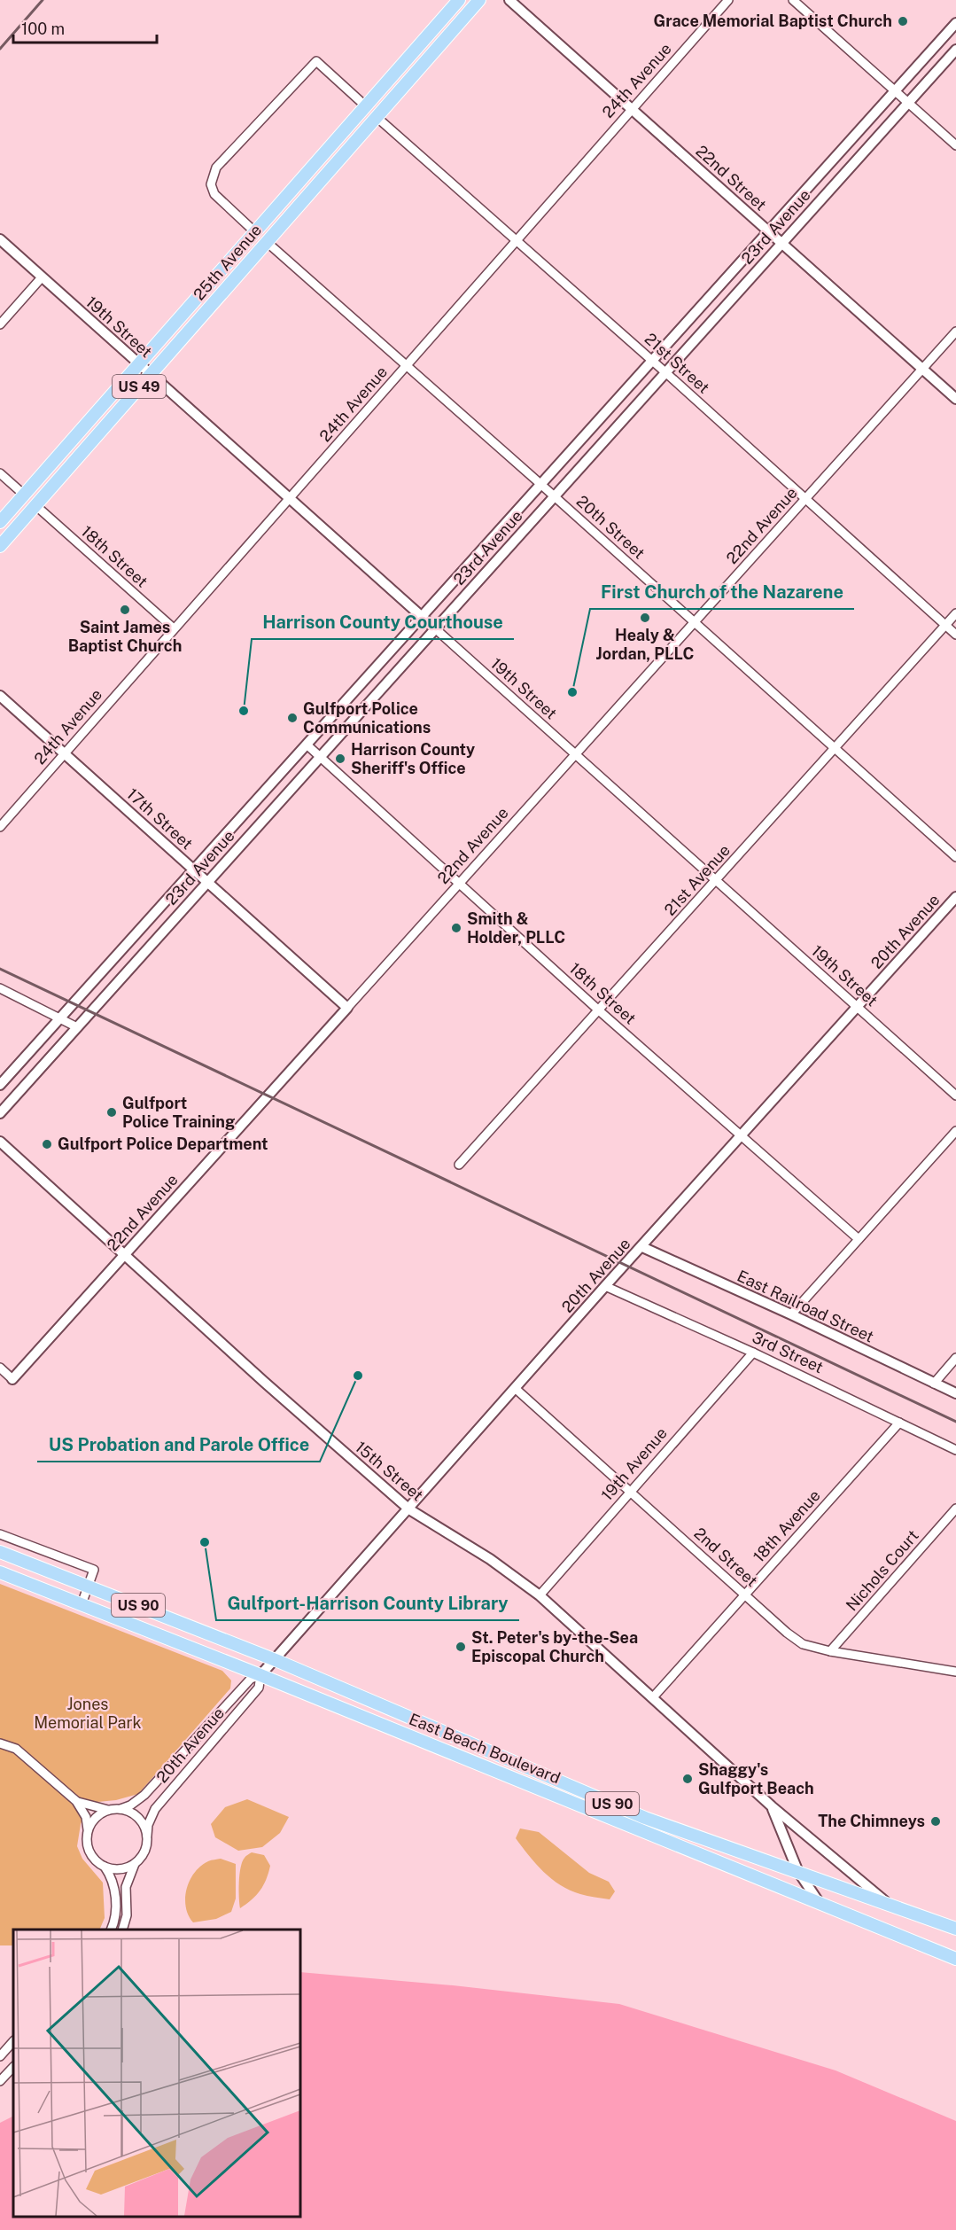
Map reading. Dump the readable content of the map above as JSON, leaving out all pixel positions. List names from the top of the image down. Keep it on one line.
{"streets":{"main road":["25th Avenue","US 49","US 90","East Beach Boulevard"],"street":["24th Avenue","22nd Street","23rd Avenue","19th Street","21st Street","22nd Avenue","20th Street","18th Street","17th Street","21st Avenue","20th Avenue","East Railroad Street","3rd Street","19th Avenue","15th Street","18th Avenue","2nd Street","Nichols Court"]},"crossings":[["24th Avenue","22nd Street"],["24th Avenue","19th Street"],["24th Avenue","21st Street"],["24th Avenue","20th Street"],["24th Avenue","18th Street"],["24th Avenue","17th Street"],["22nd Street","23rd Avenue"],["22nd Street","22nd Avenue"],["23rd Avenue","19th Street"],["23rd Avenue","21st Street"],["23rd Avenue","20th Street"],["23rd Avenue","18th Street"],["23rd Avenue","17th Street"],["25th Avenue","19th Street"],["25th Avenue","21st Street"],["25th Avenue","20th Street"],["25th Avenue","18th Street"],["19th Street","22nd Avenue"],["19th Street","21st Avenue"],["19th Street","20th Avenue"],["21st Street","22nd Avenue"],["21st Street","21st Avenue"],["22nd Avenue","20th Street"],["22nd Avenue","18th Street"],["22nd Avenue","17th Street"],["22nd Avenue","15th Street"],["20th Street","21st Avenue"],["18th Street","21st Avenue"],["18th Street","20th Avenue"],["20th Avenue","East Railroad Street"],["20th Avenue","3rd Street"],["20th Avenue","15th Street"],["20th Avenue","2nd Street"],["20th Avenue","East Beach Boulevard"],["3rd Street","19th Avenue"],["3rd Street","18th Avenue"],["19th Avenue","15th Street"],["19th Avenue","2nd Street"],["15th Street","18th Avenue"],["15th Street","East Beach Boulevard"],["18th Avenue","2nd Street"],["2nd Street","Nichols Court"]],"parks":["Jones Memorial Park"],"places":["Grace Memorial Baptist Church","Saint James Baptist Church","Healy & Jordan, PLLC","First Church of the Nazarene","Harrison County Courthouse","Gulfport Police Communications","Harrison County Sheriff's Office","Smith & Holder, PLLC","Gulfport Police Training","Gulfport Police Department","US Probation and Parole Office","Gulfport-Harrison County Library","St. Peter's by-the-Sea Episcopal Church","Shaggy's Gulfport Beach","The Chimneys"],"scale_bar":"100 m"}
